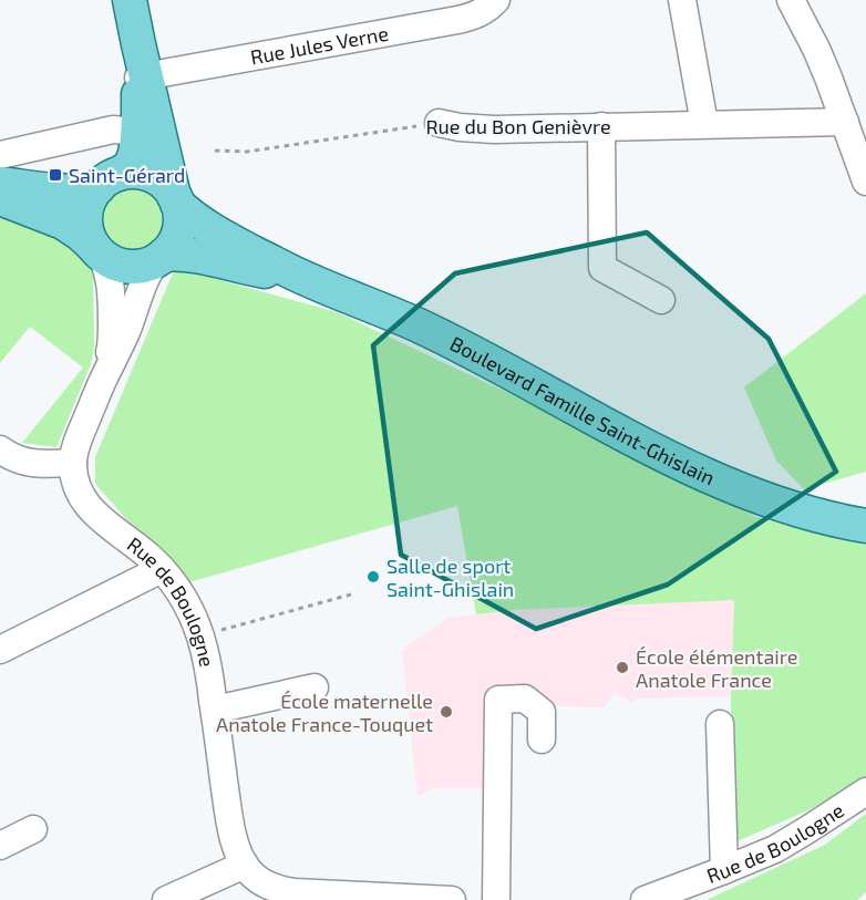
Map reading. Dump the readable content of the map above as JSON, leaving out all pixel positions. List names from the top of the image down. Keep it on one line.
{"streets":{"main road":["Boulevard Famille Saint-Ghislain"],"street":["Rue Jules Verne","Rue du Bon Genièvre","Rue de Boulogne"]},"crossings":[["Boulevard Famille Saint-Ghislain","Rue de Boulogne"]],"places":{"transit":["Saint-Gérard"],"other":["Salle de sport Saint-Ghislain","École élémentaire Anatole France","École maternelle Anatole France-Touquet"]}}
